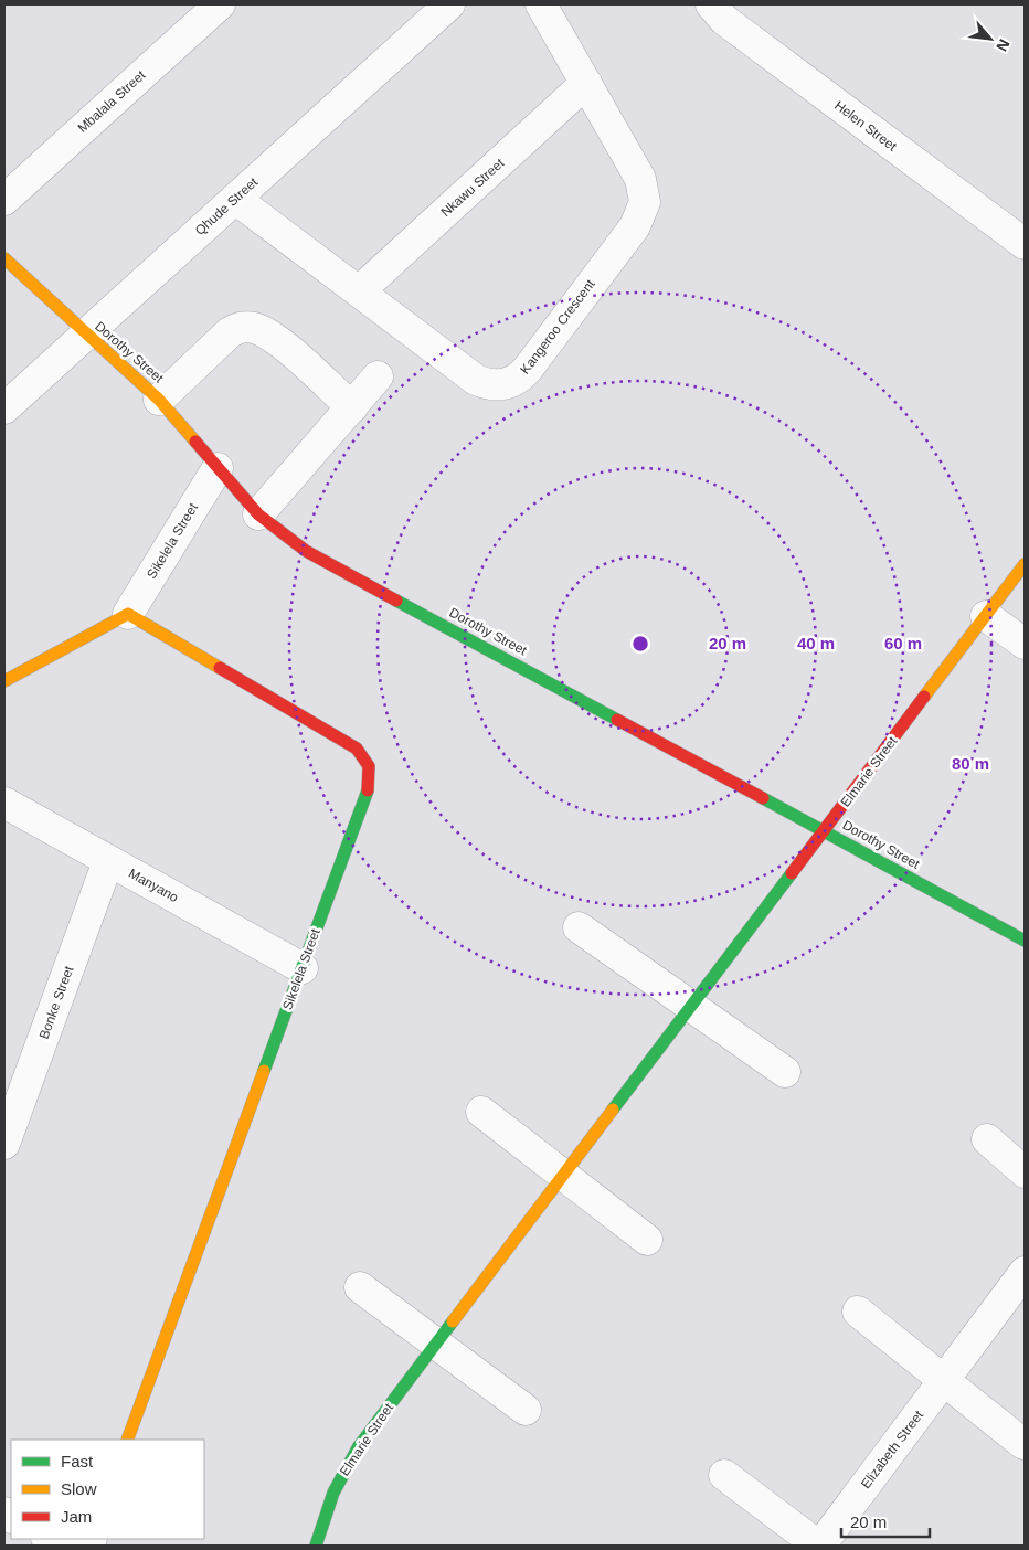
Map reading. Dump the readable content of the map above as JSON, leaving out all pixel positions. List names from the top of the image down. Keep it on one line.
{"streets":{"street":["Mbalala Street","Helen Street","Nkawu Street","Qhude Street","Kangeroo Crescent","Dorothy Street","Sikelela Street","Elmarie Street","Manyano","Bonke Street","Elizabeth Street"]},"crossings":[["Nkawu Street","Kangeroo Crescent"],["Qhude Street","Kangeroo Crescent"],["Qhude Street","Dorothy Street"],["Dorothy Street","Sikelela Street"],["Dorothy Street","Elmarie Street"],["Sikelela Street","Manyano"],["Manyano","Bonke Street"]],"legend":["Fast","Slow","Jam"],"scale_bar":"20 m","north":"bottom right","rings":["20 m","40 m","60 m","80 m"]}
